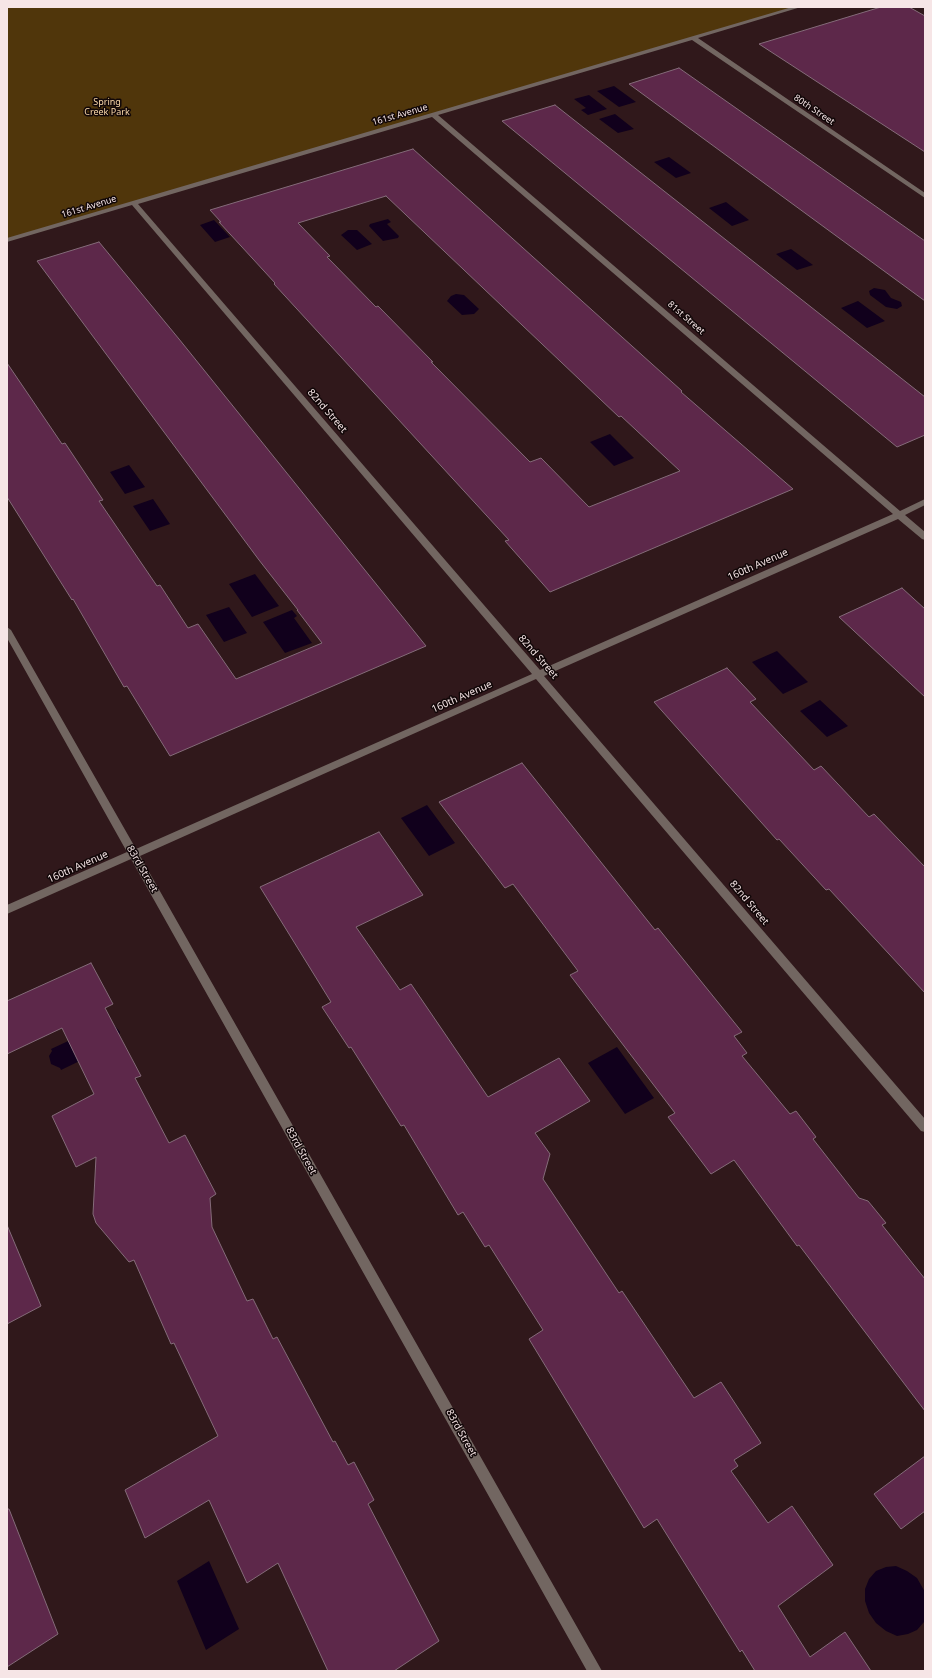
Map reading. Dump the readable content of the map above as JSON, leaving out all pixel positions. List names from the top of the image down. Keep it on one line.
{"streets":{"street":["80th Street","161st Avenue","81st Street","82nd Street","160th Avenue","83rd Street"]},"crossings":[["80th Street","161st Avenue"],["161st Avenue","81st Street"],["161st Avenue","82nd Street"],["81st Street","160th Avenue"],["82nd Street","160th Avenue"],["160th Avenue","83rd Street"]],"parks":["Spring Creek Park"]}
